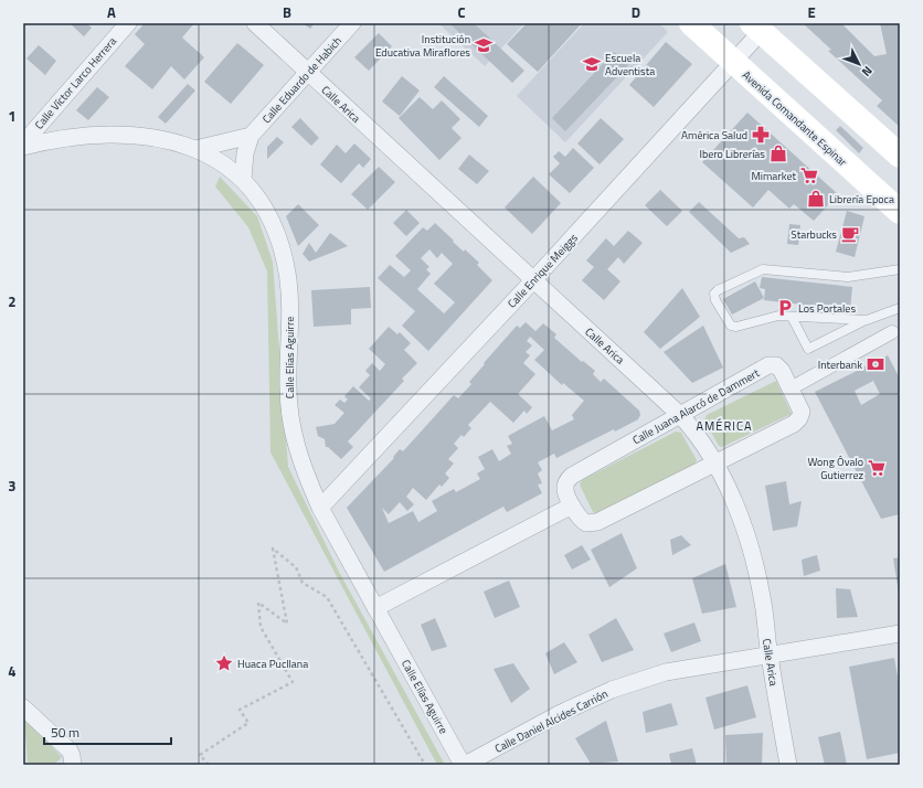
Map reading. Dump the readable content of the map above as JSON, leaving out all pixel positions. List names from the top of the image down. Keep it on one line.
{"streets":{"main road":["Avenida Comandante Espinar"],"street":["Calle Eduardo de Habich","Calle Víctor Larco Herrera","Calle Arica","Calle Enrique Meiggs","Calle Elías Aguirre","Calle Juana Alarcó de Dammert","Calle Daniel Alcides Carrión"]},"crossings":[["Calle Eduardo de Habich","Calle Arica"],["Calle Eduardo de Habich","Calle Elías Aguirre"],["Calle Víctor Larco Herrera","Calle Elías Aguirre"],["Calle Arica","Calle Enrique Meiggs"],["Calle Arica","Calle Juana Alarcó de Dammert"],["Calle Arica","Calle Daniel Alcides Carrión"],["Avenida Comandante Espinar","Calle Enrique Meiggs"],["Calle Enrique Meiggs","Calle Elías Aguirre"],["Calle Elías Aguirre","Calle Daniel Alcides Carrión"]],"districts":["AMÉRICA"],"places":{"school or university":["Institución Educativa Miraflores","Escuela Adventista"],"pharmacy":["América Salud"],"shop":["Ibero Librerías","Librería Epoca"],"supermarket":["Mimarket","Wong Óvalo Gutierrez"],"cafe":["Starbucks"],"parking":["Los Portales"],"bank":["Interbank"],"place":["Huaca Pucllana"]},"scale_bar":"50 m","north":"bottom right","grid":{"columns":["A","B","C","D","E"],"rows":["1","2","3","4"]}}
